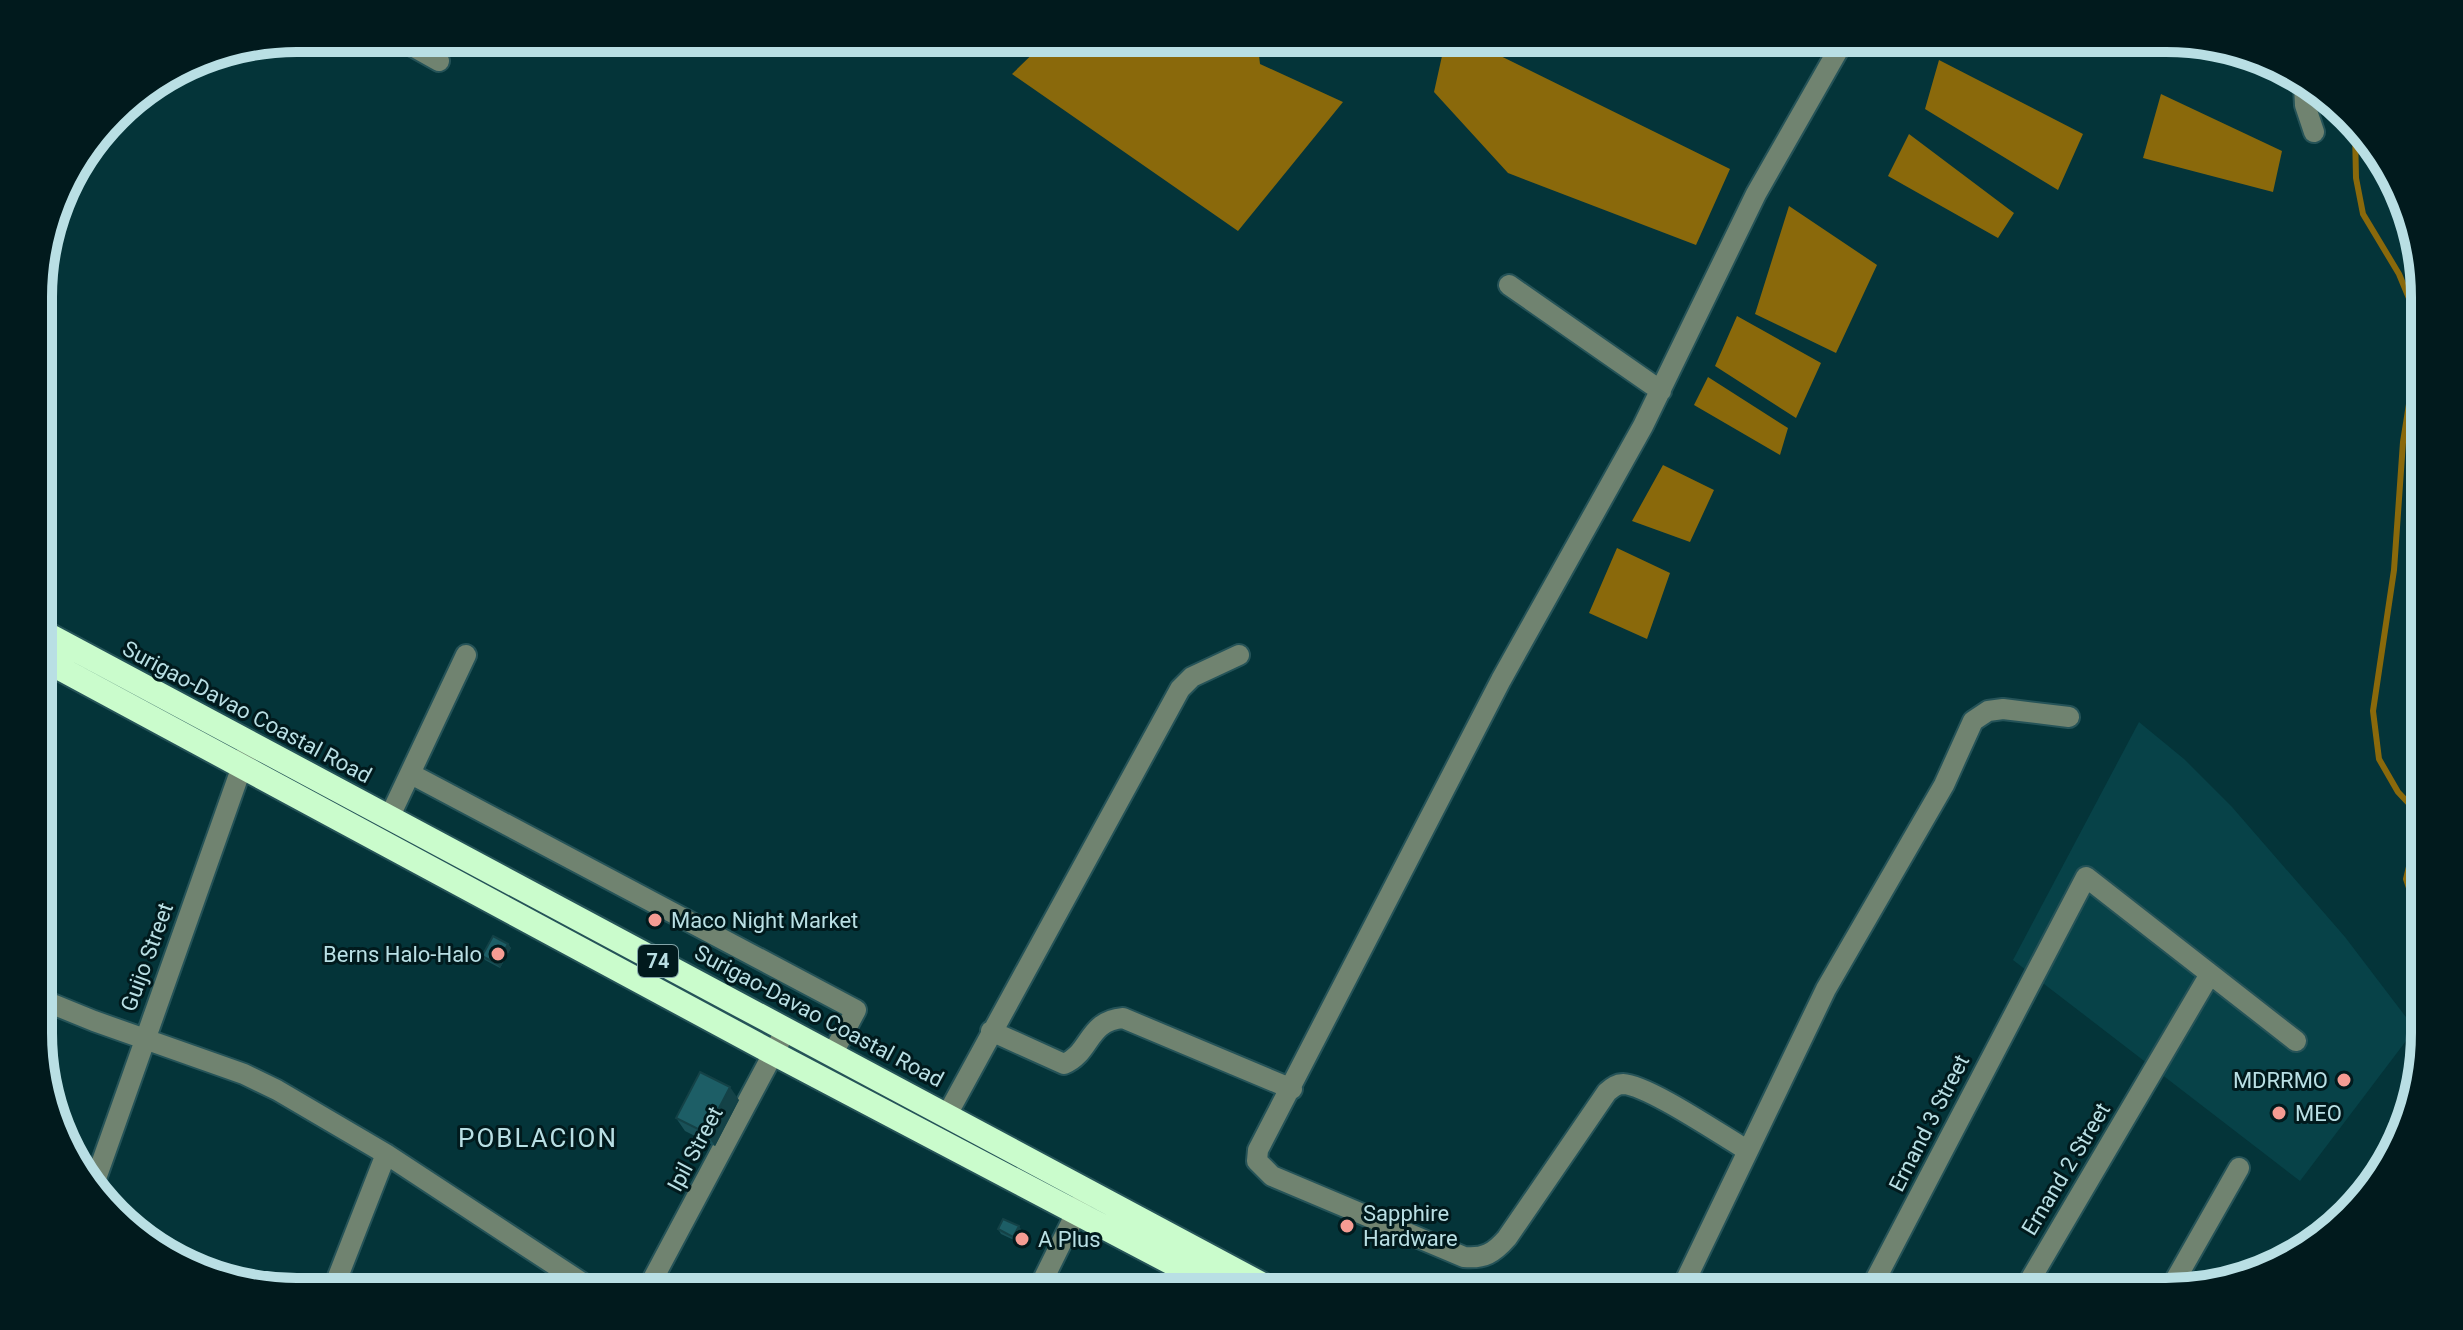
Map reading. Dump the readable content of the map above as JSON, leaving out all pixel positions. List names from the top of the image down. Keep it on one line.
{"streets":{"highway":["Surigao-Davao Coastal Road","74"],"street":["Guijo Street","Ernand 3 Street","Ipil Street","Ernand 2 Street"]},"crossings":[["Surigao-Davao Coastal Road","Guijo Street"],["Surigao-Davao Coastal Road","Ipil Street"],["Ernand 3 Street","Ernand 2 Street"]],"districts":["POBLACION"],"places":["Maco Night Market","Berns Halo-Halo","MDRRMO","MEO","Sapphire Hardware","A Plus"]}
